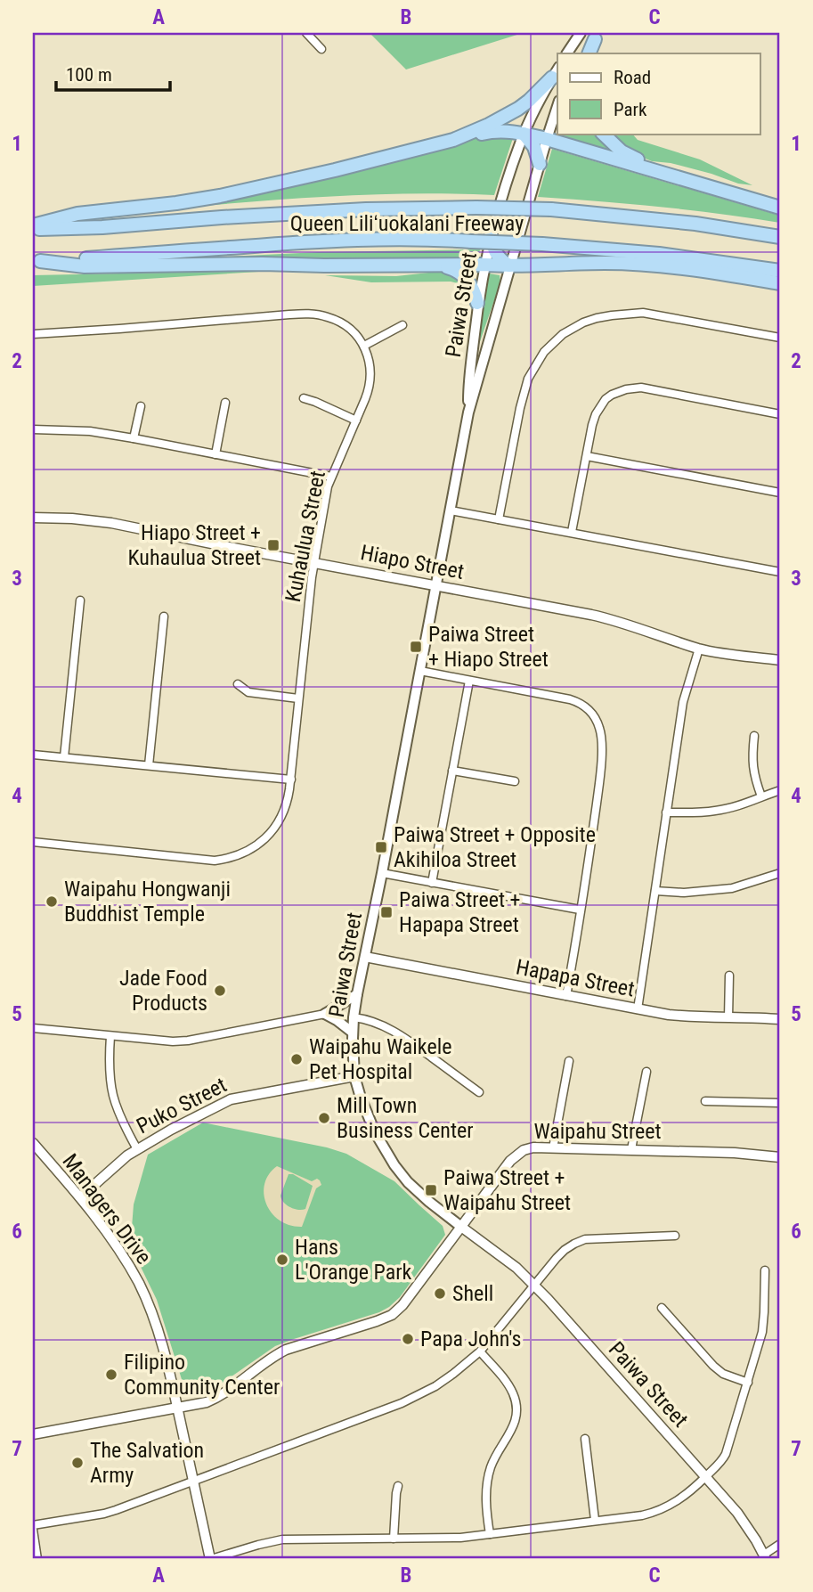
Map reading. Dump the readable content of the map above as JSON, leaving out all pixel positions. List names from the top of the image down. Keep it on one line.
{"streets":{"highway":["Queen Liliʻuokalani Freeway"],"main road":["Paiwa Street"],"street":["Kuhaulua Street","Hiapo Street","Hapapa Street","Puko Street","Waipahu Street","Managers Drive"]},"crossings":[["Paiwa Street","Hiapo Street"],["Paiwa Street","Hapapa Street"],["Paiwa Street","Puko Street"],["Paiwa Street","Waipahu Street"],["Kuhaulua Street","Hiapo Street"],["Puko Street","Managers Drive"],["Waipahu Street","Managers Drive"]],"places":{"transit":["Hiapo Street + Kuhaulua Street","Paiwa Street + Hiapo Street","Paiwa Street + Opposite Akihiloa Street","Paiwa Street + Hapapa Street","Paiwa Street + Waipahu Street"],"other":["Waipahu Hongwanji Buddhist Temple","Jade Food Products","Waipahu Waikele Pet Hospital","Mill Town Business Center","Hans L'Orange Park","Shell","Papa John's","Filipino Community Center","The Salvation Army"]},"legend":["Road","Park"],"scale_bar":"100 m","grid":{"columns":["A","B","C"],"rows":["1","2","3","4","5","6","7"]}}
